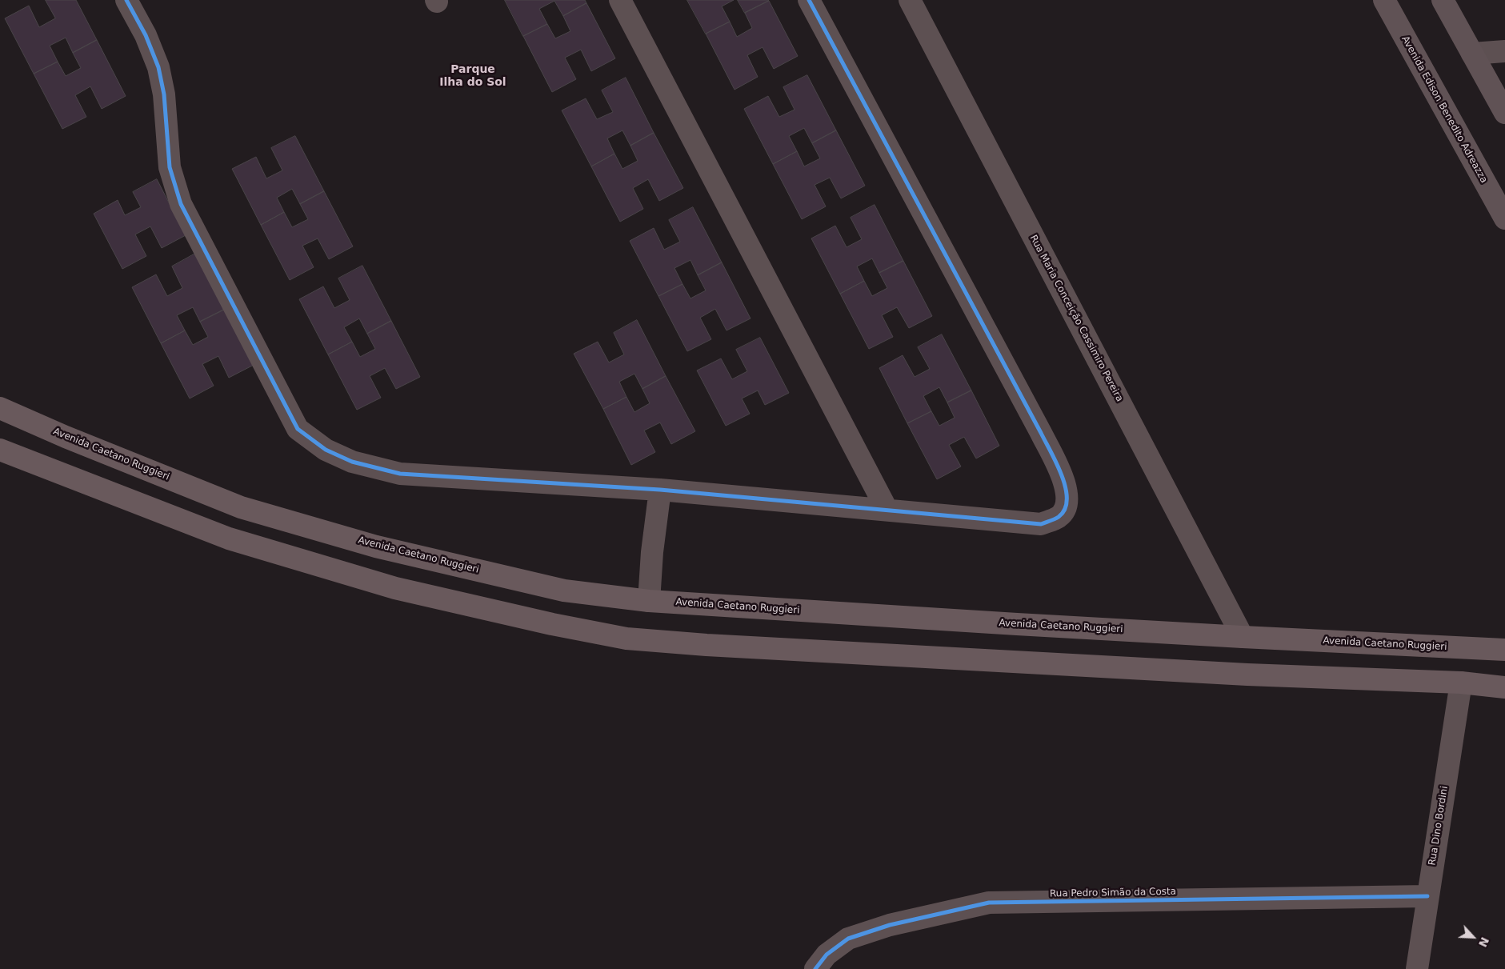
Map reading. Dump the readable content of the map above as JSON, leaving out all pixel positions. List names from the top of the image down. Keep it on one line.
{"streets":{"main road":["Avenida Caetano Ruggieri"],"street":["Avenida Edison Benedito Adreazza","Rua Maria Conceição Cassimiro Pereira","Rua Dino Bordini","Rua Pedro Simão da Costa"]},"crossings":[["Rua Maria Conceição Cassimiro Pereira","Avenida Caetano Ruggieri"],["Rua Dino Bordini","Rua Pedro Simão da Costa"]],"districts":["Parque Ilha do Sol"],"north":"bottom right"}
